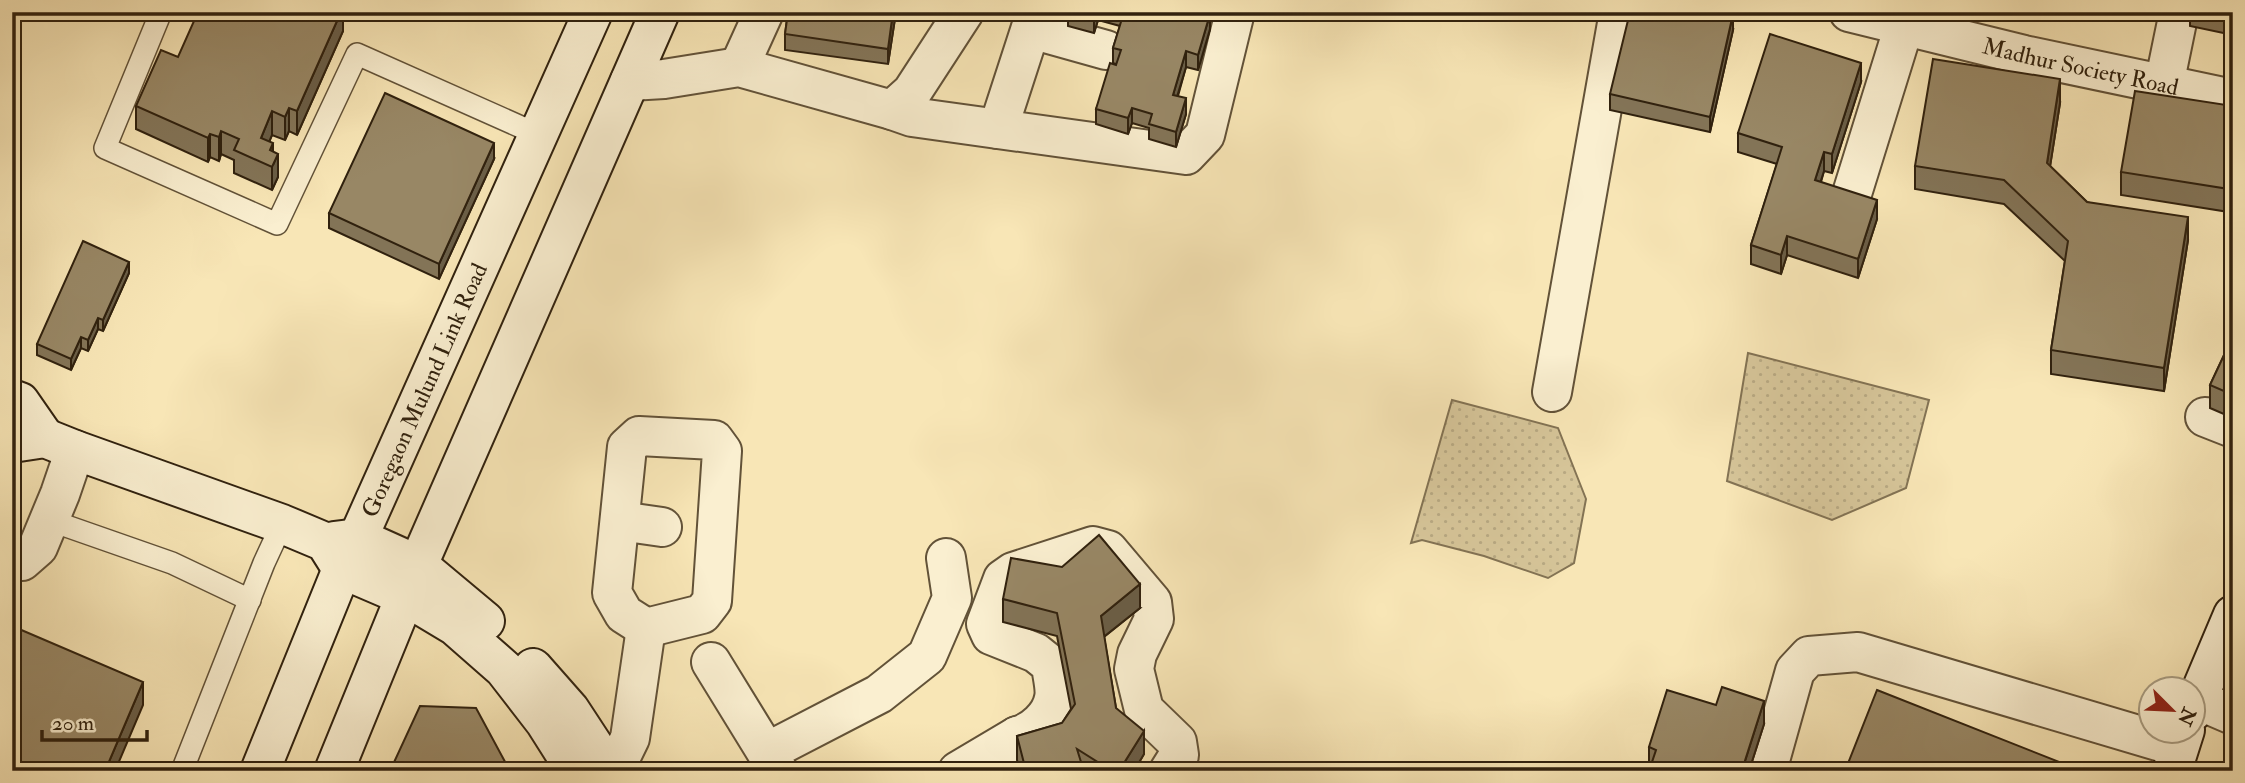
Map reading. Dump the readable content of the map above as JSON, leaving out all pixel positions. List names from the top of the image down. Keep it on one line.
{"streets":{"street":["Madhur Society Road","Goregaon Mulund Link Road"]},"scale_bar":"20 m","north":"bottom right"}
